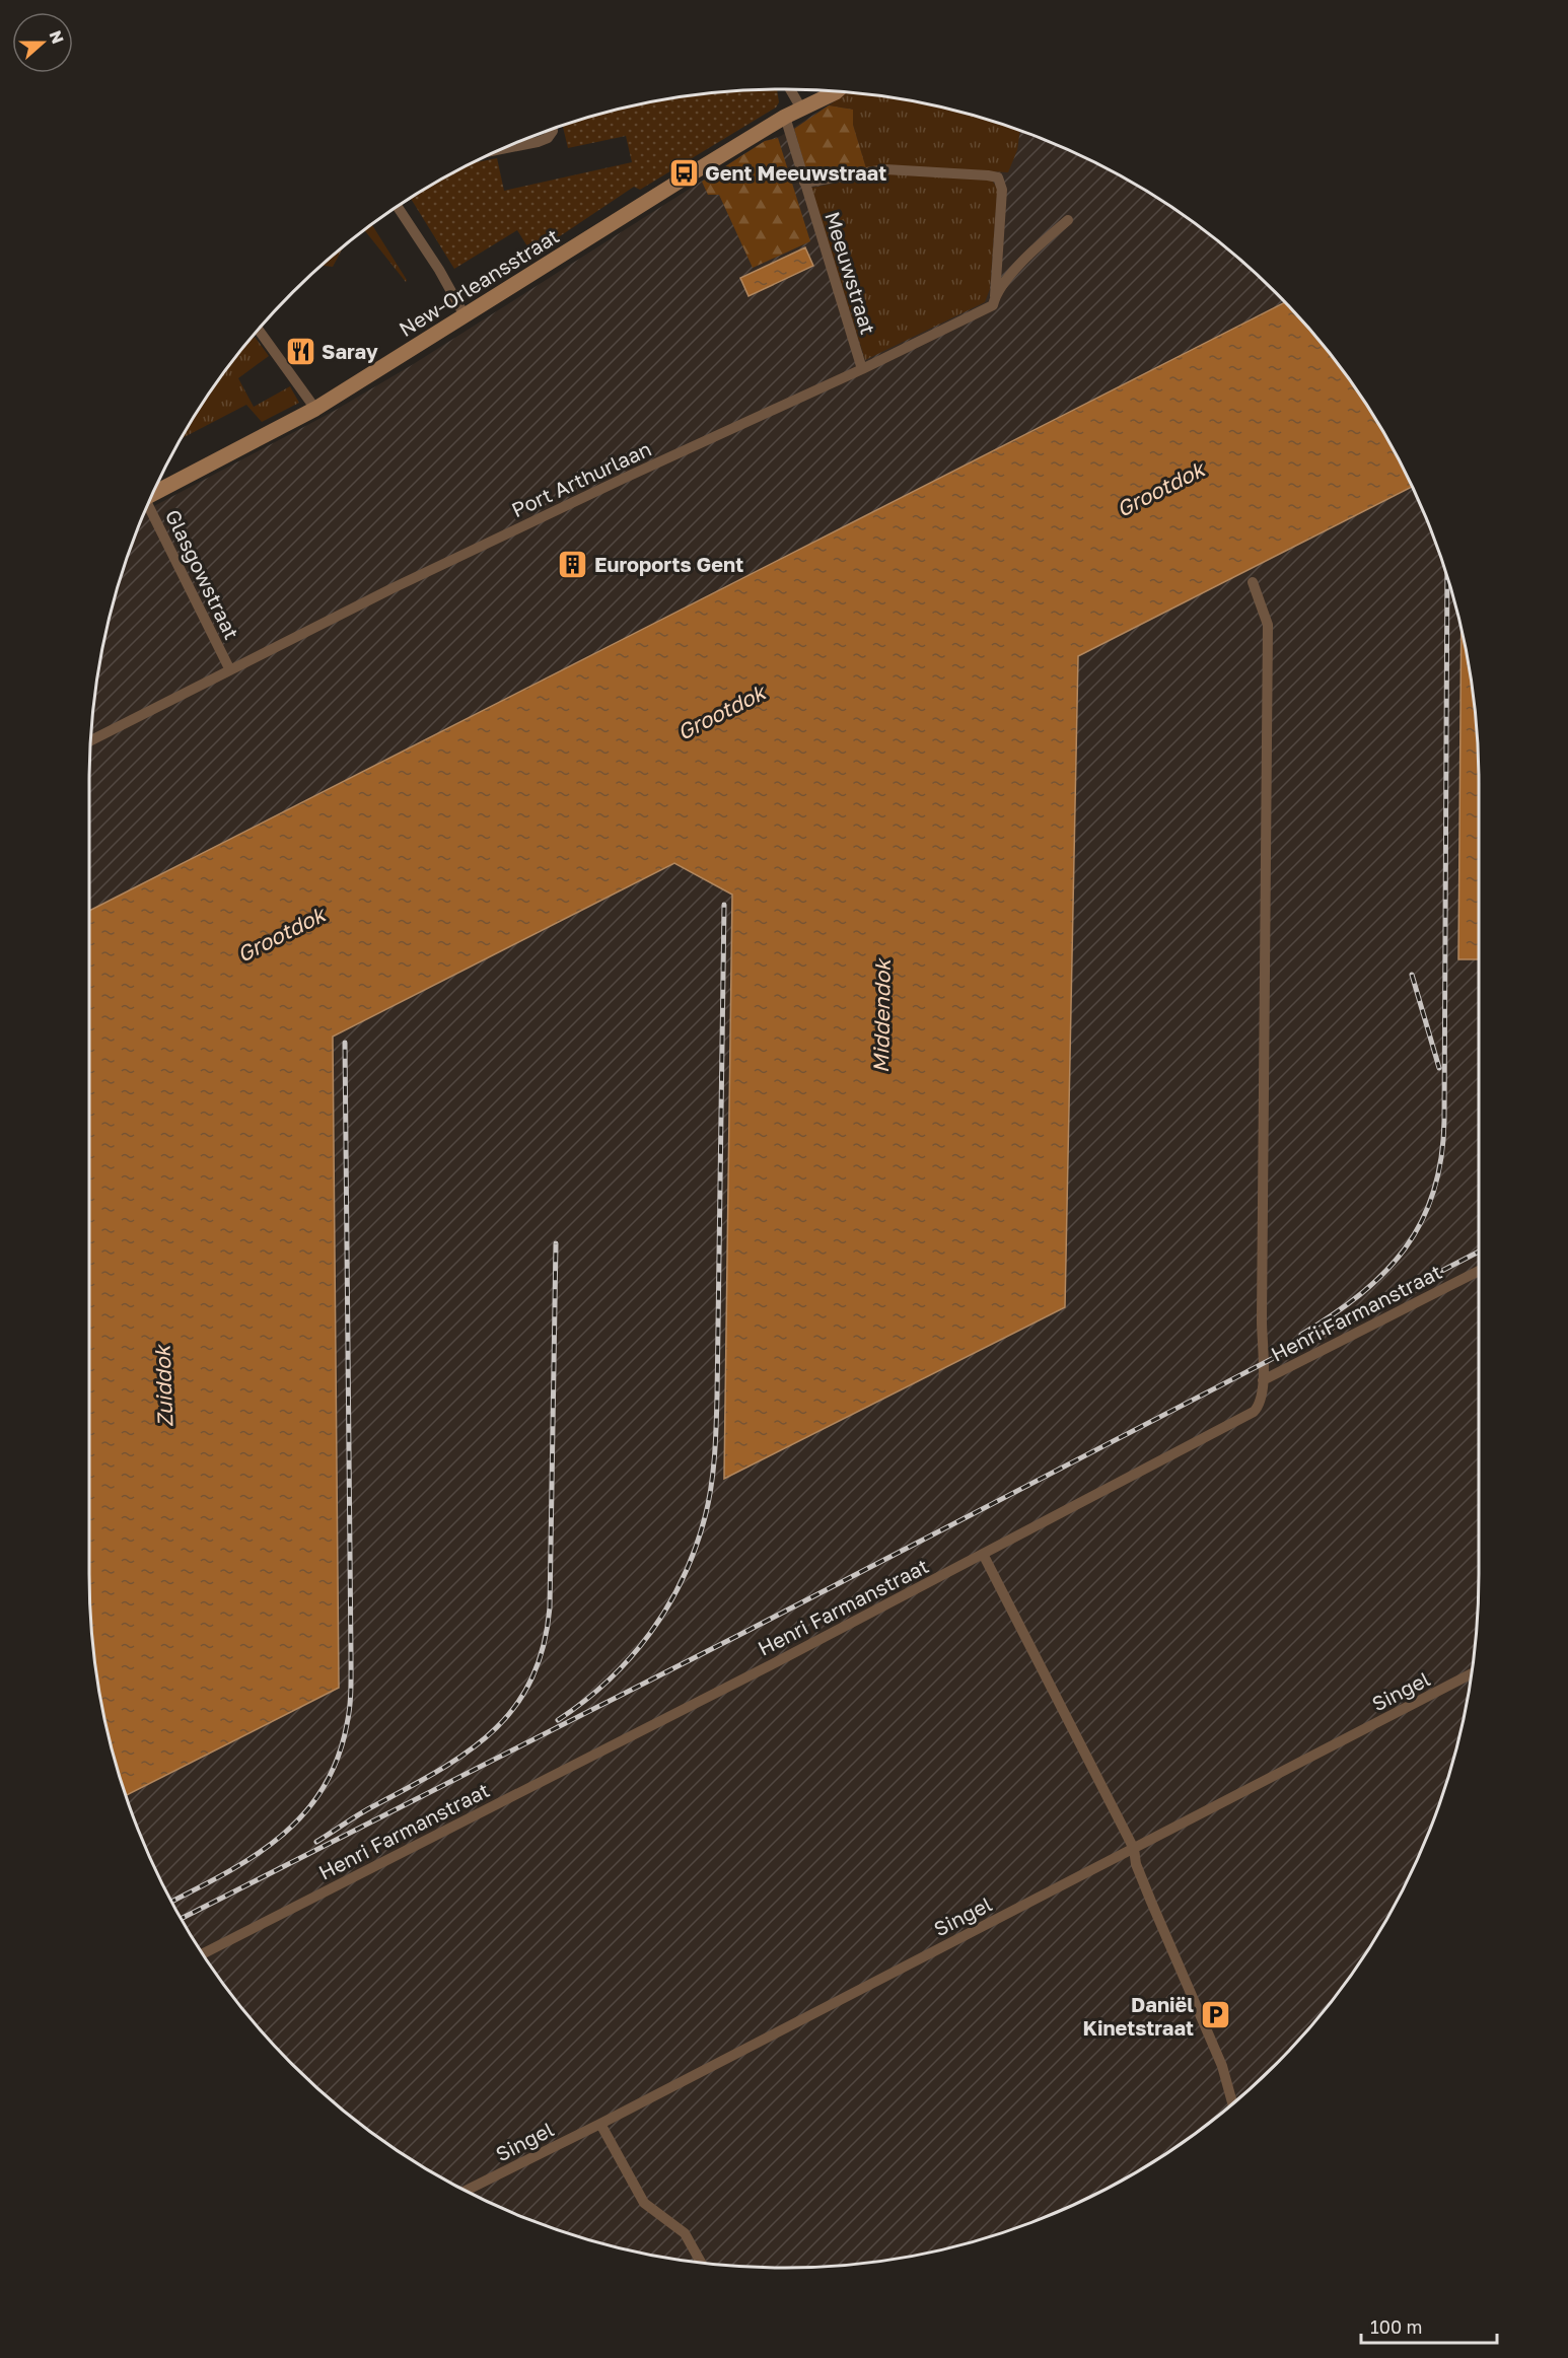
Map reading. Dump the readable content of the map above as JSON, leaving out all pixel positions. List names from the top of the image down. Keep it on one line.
{"streets":{"main road":["New-Orleansstraat"],"street":["Meeuwstraat","Port Arthurlaan","Glasgowstraat","Henri Farmanstraat","Singel"]},"crossings":[["Meeuwstraat","New-Orleansstraat"],["Meeuwstraat","Port Arthurlaan"],["Port Arthurlaan","Glasgowstraat"]],"water":["Grootdok","Middendok","Zuiddok"],"places":{"bus stop":["Gent Meeuwstraat"],"restaurant":["Saray"],"building":["Euroports Gent"],"parking":["Daniël Kinetstraat"]},"scale_bar":"100 m","north":"right"}
